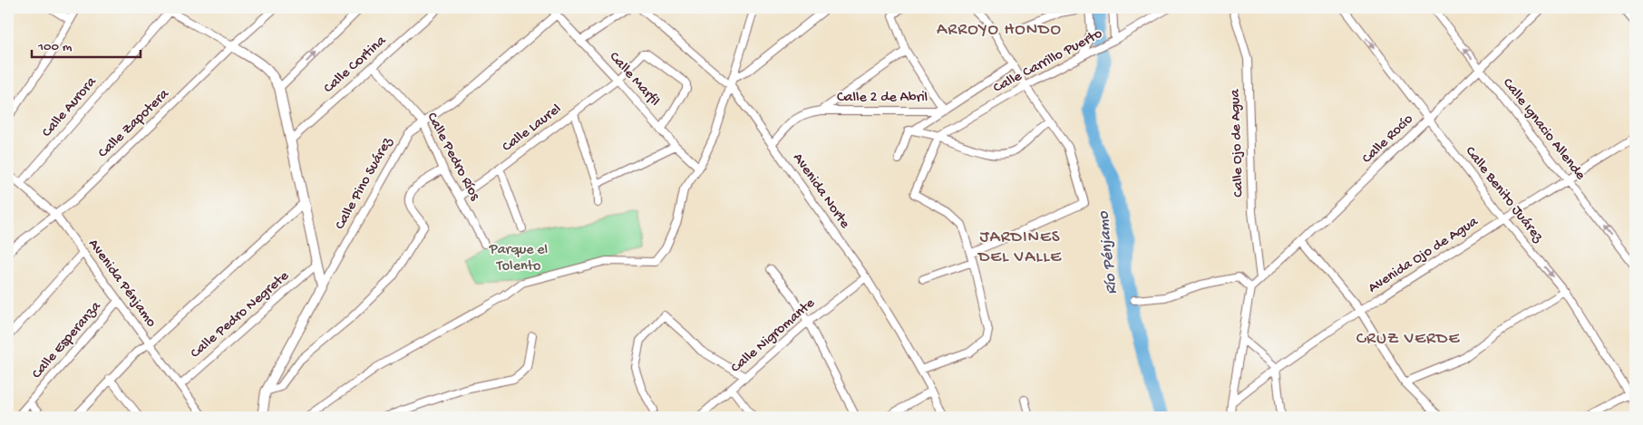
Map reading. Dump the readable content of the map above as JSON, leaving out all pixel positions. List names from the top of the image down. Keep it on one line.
{"streets":{"street":["Calle Carrillo Puerto","Calle Cortina","Calle Marfil","Calle 2 de Abril","Calle Aurora","Calle Zapotera","Calle Laurel","Calle Ignacio Allende","Calle Rocío","Calle Ojo de Agua","Calle Pedro Ríos","Calle Pino Suárez","Avenida Norte","Calle Benito Juárez","Avenida Ojo de Agua","Avenida Pénjamo","Calle Pedro Negrete","Calle Nigromante","Calle Esperanza"]},"crossings":[["Calle Cortina","Calle Pedro Ríos"],["Calle Marfil","Calle Laurel"],["Calle Marfil","Calle Pino Suárez"],["Calle Aurora","Avenida Pénjamo"],["Calle Zapotera","Avenida Pénjamo"],["Calle Laurel","Calle Pedro Ríos"],["Calle Ignacio Allende","Calle Rocío"],["Calle Ignacio Allende","Avenida Ojo de Agua"],["Calle Rocío","Calle Ojo de Agua"],["Calle Rocío","Calle Benito Juárez"],["Calle Pedro Ríos","Calle Pino Suárez"],["Avenida Norte","Calle Nigromante"],["Calle Benito Juárez","Avenida Ojo de Agua"],["Avenida Pénjamo","Calle Pedro Negrete"],["Avenida Pénjamo","Calle Esperanza"]],"one_way":["Calle Ignacio Allende","Calle Benito Juárez"],"districts":["ARROYO HONDO","JARDINES DEL VALLE","CRUZ VERDE"],"water":["Río Pénjamo"],"parks":["Parque el Tolento"],"scale_bar":"100 m"}
